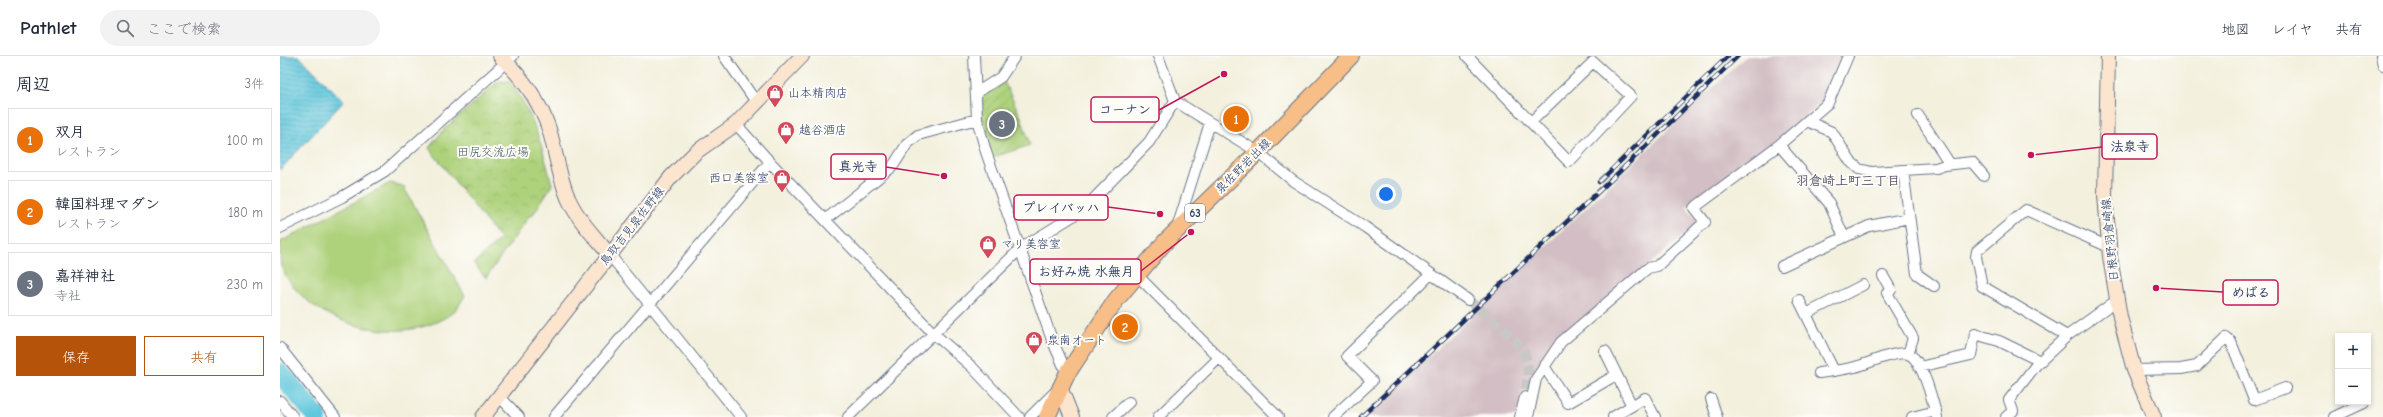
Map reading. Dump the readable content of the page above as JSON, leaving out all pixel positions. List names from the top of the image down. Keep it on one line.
{"streets":{"main road":["泉佐野岩出線","63","鳥取吉見泉佐野線","日根野羽倉崎線"]},"districts":["羽倉崎上町三丁目"],"parks":["田尻交流広場"],"places":{"other":["コーナン","法泉寺","真光寺","プレイバッハ","お好み焼 水無月","めばる"],"shop":["山本精肉店","越谷酒店","西口美容室","マリ美容室","泉南オート"]},"page":{"header":"Pathlet","search":"ここで検索","nav":["地図","レイヤ","共有"],"heading":["周辺","3件"],"pins":["1","3","2"],"list":[{"mark":"1","name":"双月","note":"レストラン","value":"100 m"},{"mark":"2","name":"韓国料理マダン","note":"レストラン","value":"180 m"},{"mark":"3","name":"嘉祥神社","note":"寺社","value":"230 m"}],"buttons":["保存","共有"],"map_buttons":["+","−"]}}
